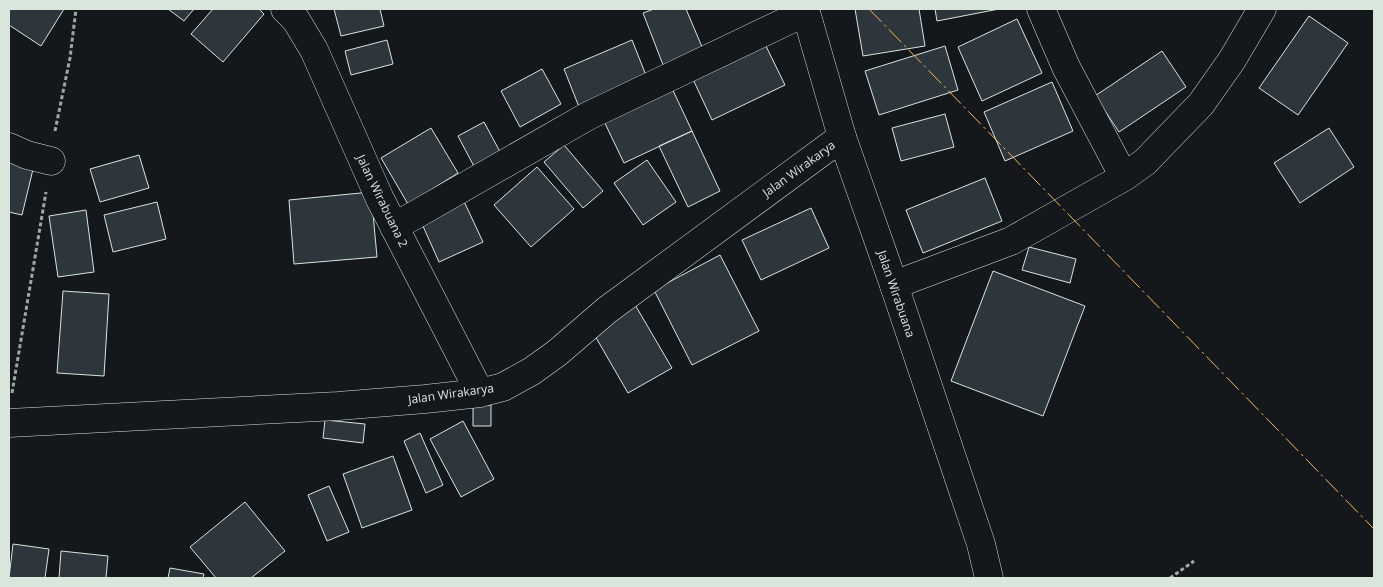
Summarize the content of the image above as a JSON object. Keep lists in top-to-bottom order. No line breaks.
{"streets":{"street":["Jalan Wirakarya","Jalan Wirabuana 2","Jalan Wirabuana"]},"crossings":[["Jalan Wirakarya","Jalan Wirabuana 2"],["Jalan Wirakarya","Jalan Wirabuana"]]}
